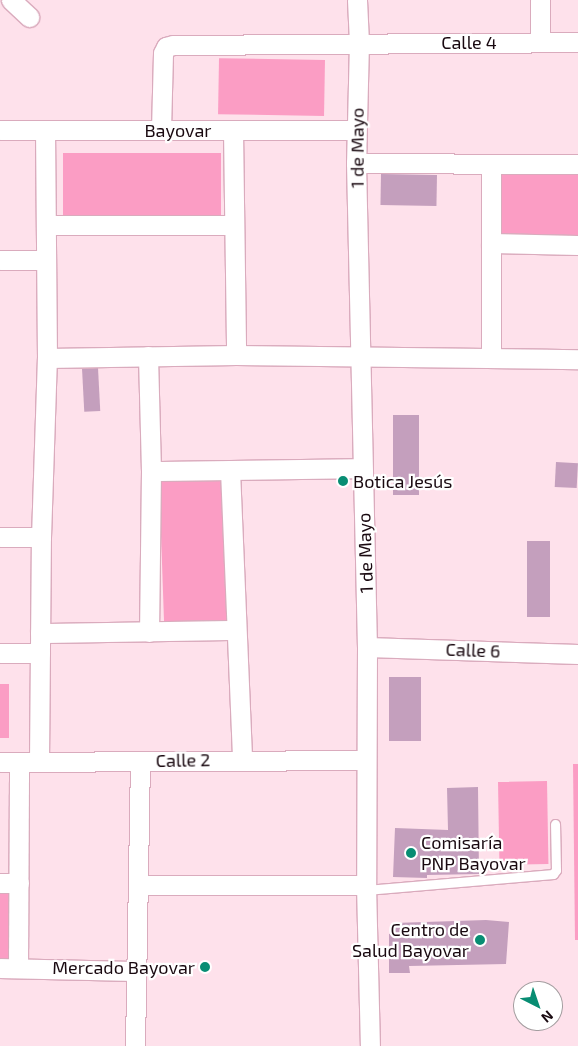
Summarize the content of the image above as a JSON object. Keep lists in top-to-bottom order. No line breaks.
{"streets":{"street":["Calle 4","Bayovar","1 de Mayo","Calle 6","Calle 2"]},"crossings":[["Calle 4","Bayovar"],["Calle 4","1 de Mayo"],["Bayovar","1 de Mayo"],["1 de Mayo","Calle 6"],["1 de Mayo","Calle 2"]],"places":["Botica Jesús","Comisaría PNP Bayovar","Centro de Salud Bayovar","Mercado Bayovar"],"north":"bottom right"}
